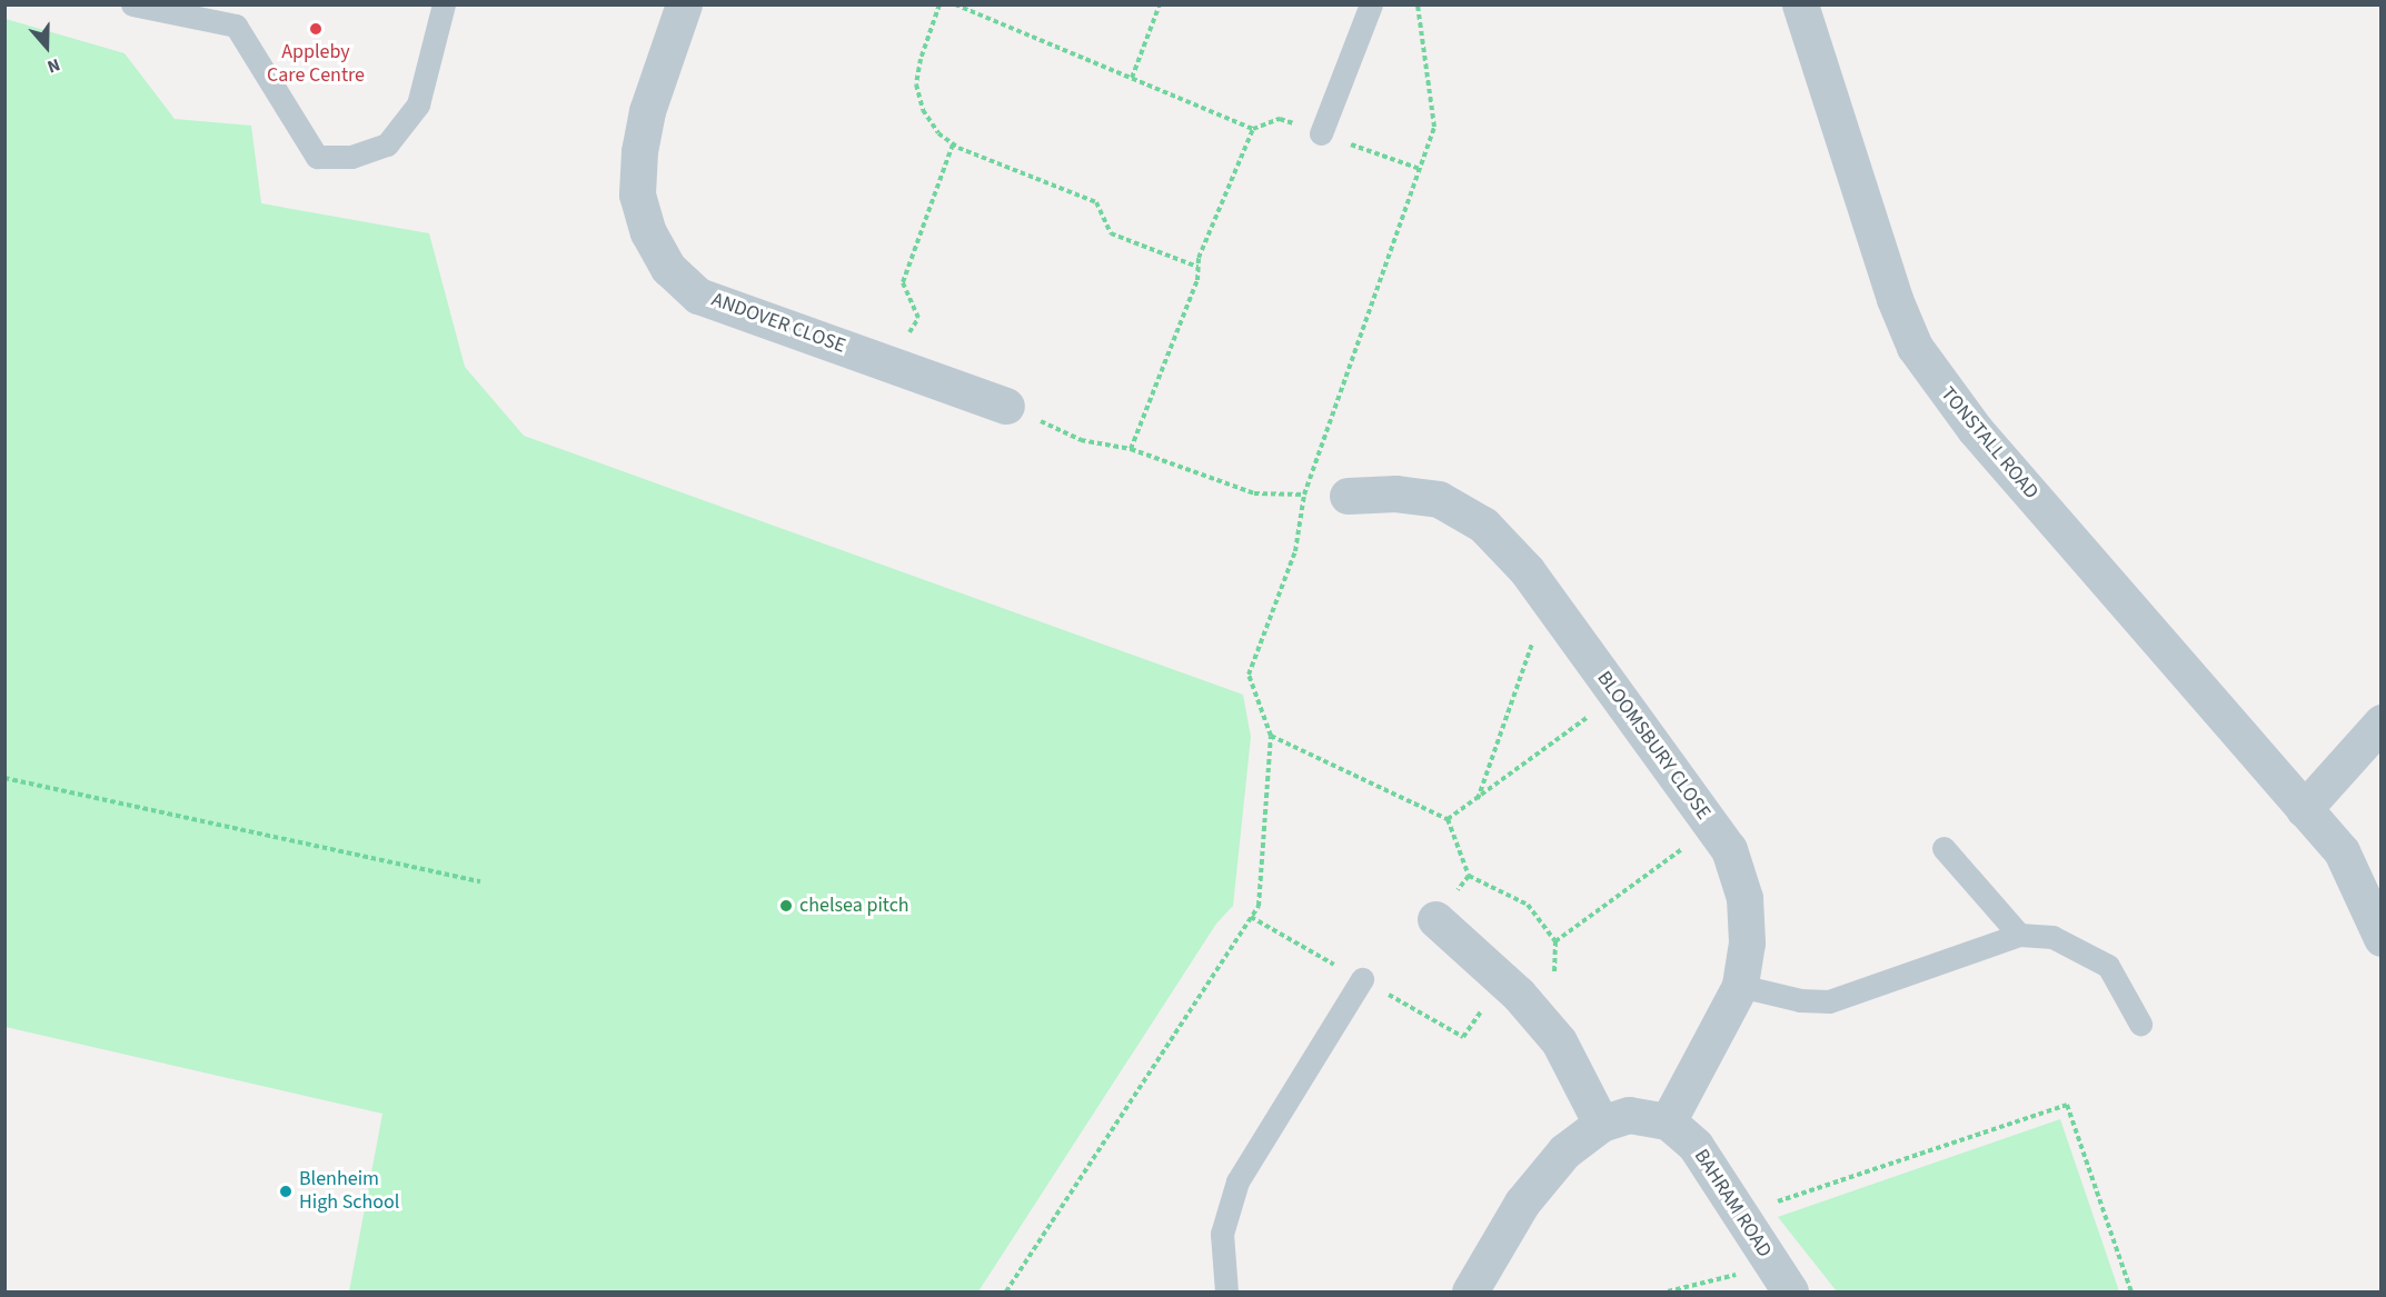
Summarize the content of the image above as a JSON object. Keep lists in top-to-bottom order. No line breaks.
{"streets":{"street":["ANDOVER CLOSE","TONSTALL ROAD","BLOOMSBURY CLOSE","BAHRAM ROAD"]},"crossings":[["BLOOMSBURY CLOSE","BAHRAM ROAD"]],"places":["Appleby Care Centre","chelsea pitch","Blenheim High School"],"north":"bottom"}
